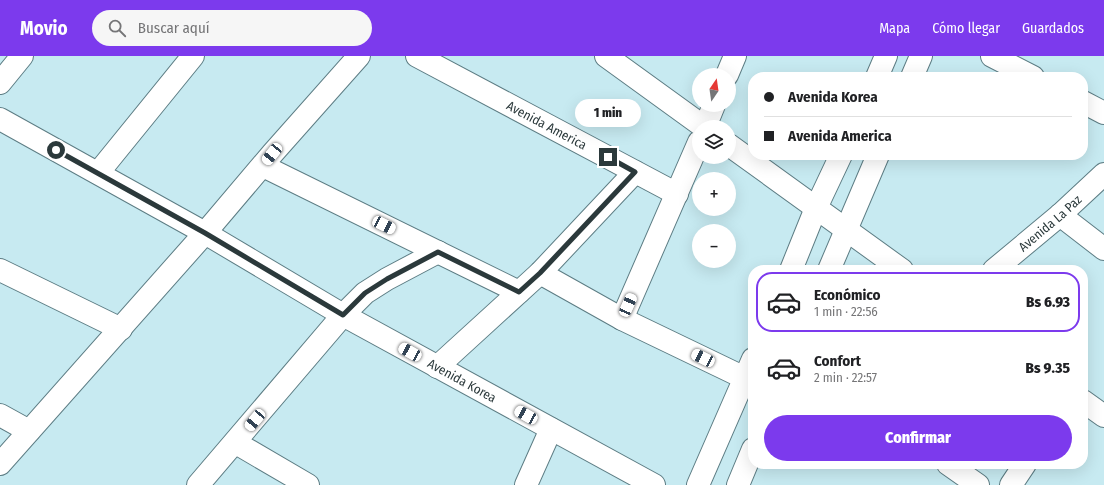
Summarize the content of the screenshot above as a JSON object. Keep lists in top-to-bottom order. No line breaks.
{"streets":{"street":["Avenida America","Avenida La Paz","Avenida Korea"]},"north":"top","page":{"header":"Movio","search":"Buscar aquí","nav":["Mapa","Cómo llegar","Guardados"],"map_buttons":["+","−"],"banner":["Avenida Korea","Avenida America"],"bubble":"1 min","list":[{"name":"Económico","note":"1 min · 22:56","value":"Bs 6.93"},{"name":"Confort","note":"2 min · 22:57","value":"Bs 9.35"}],"buttons":"Confirmar"}}
